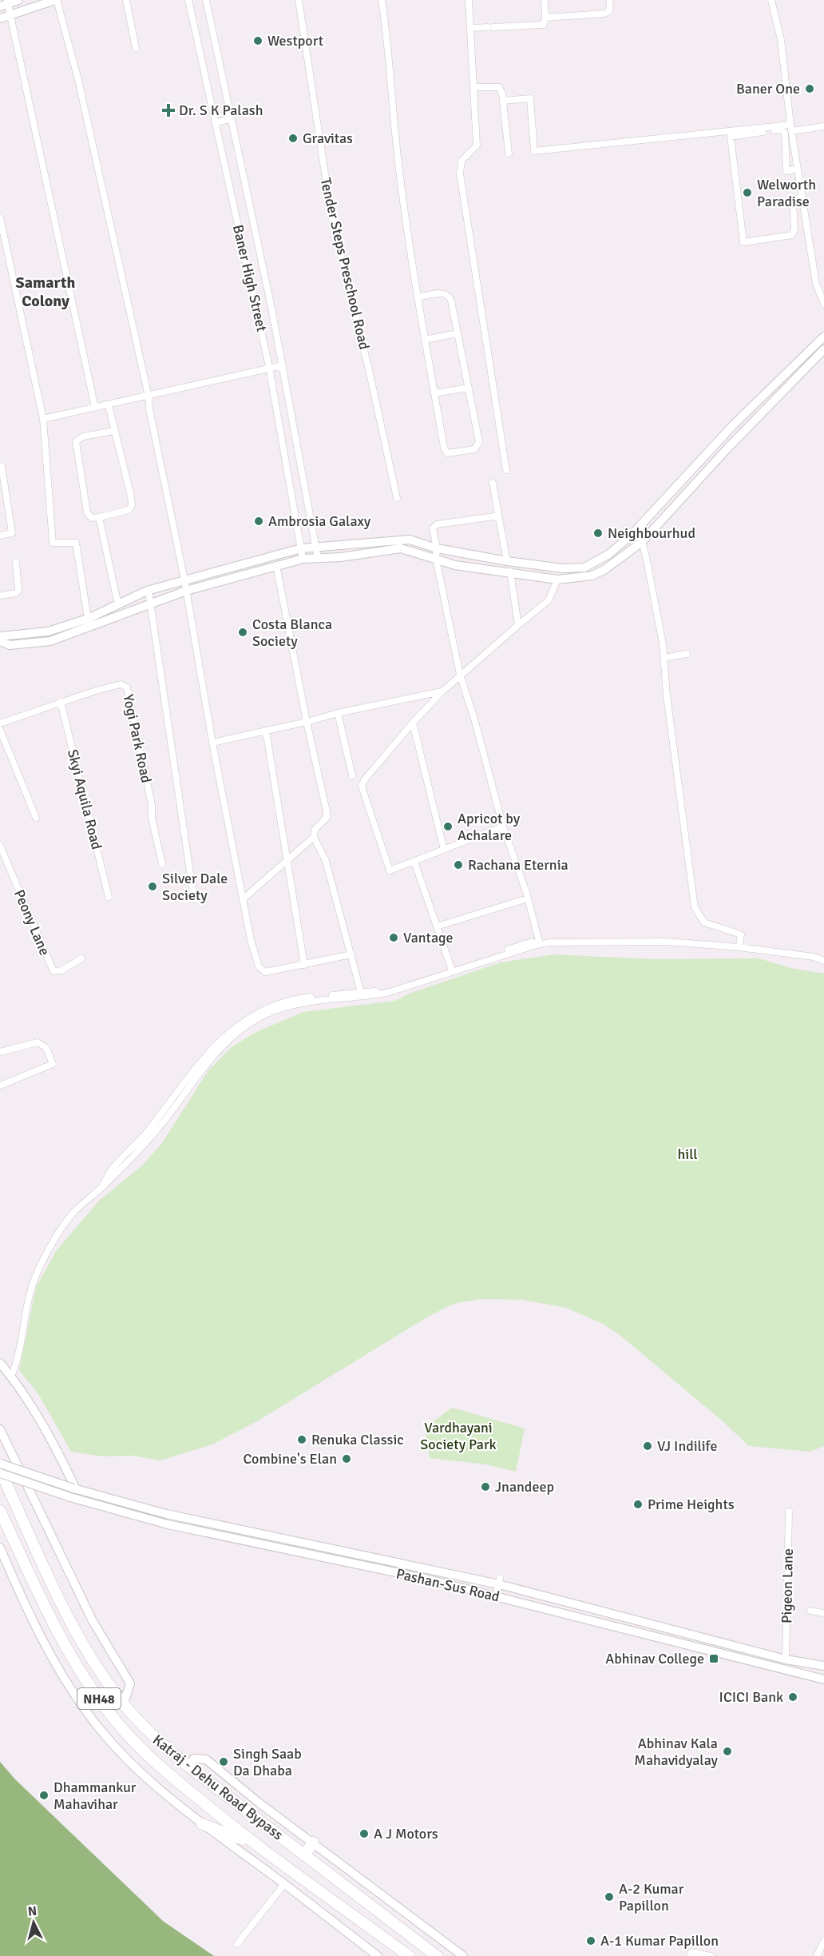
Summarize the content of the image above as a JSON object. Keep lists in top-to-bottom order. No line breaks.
{"streets":{"highway":["NH48","Katraj - Dehu Road Bypass"],"street":["Tender Steps Preschool Road","Baner High Street","Yogi Park Road","Skyi Aquila Road","Peony Lane","Pashan-Sus Road","Pigeon Lane"]},"crossings":[["Yogi Park Road","Skyi Aquila Road"],["Pashan-Sus Road","Pigeon Lane"]],"districts":["Samarth Colony"],"parks":["hill","Vardhayani Society Park"],"places":{"other":["Westport","Baner One","Gravitas","Welworth Paradise","Ambrosia Galaxy","Neighbourhud","Costa Blanca Society","Apricot by Achalare","Rachana Eternia","Silver Dale Society","Vantage","Renuka Classic","VJ Indilife","Combine's Elan","Jnandeep","Prime Heights","ICICI Bank","Abhinav Kala Mahavidyalay","Singh Saab Da Dhaba","Dhammankur Mahavihar","A J Motors","A-2 Kumar Papillon","A-1 Kumar Papillon"],"health":["Dr. S K Palash"],"transit":["Abhinav College"]},"north":"top"}
